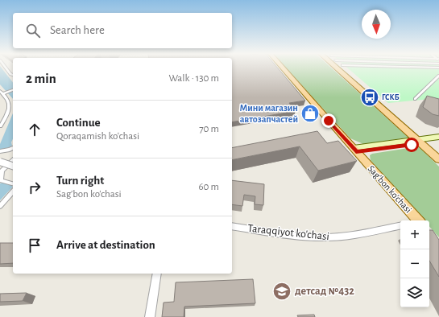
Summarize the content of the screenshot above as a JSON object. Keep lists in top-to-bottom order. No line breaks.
{"streets":{"main road":["Sag’bon ko’chasi"],"street":["Taraqqiyot ko'chasi"]},"places":{"bus stop":["ГСКБ"],"shop":["Мини магазин автозапчастей"],"school or university":["детсад №432"]},"north":"bottom","page":{"search":"Search here","heading":["2 min","Walk · 130 m"],"list":[["Continue","Qoraqamish ko'chasi","70 m"],["Turn right","Sag’bon ko’chasi","60 m"],"Arrive at destination"],"map_buttons":["+","−"]}}
